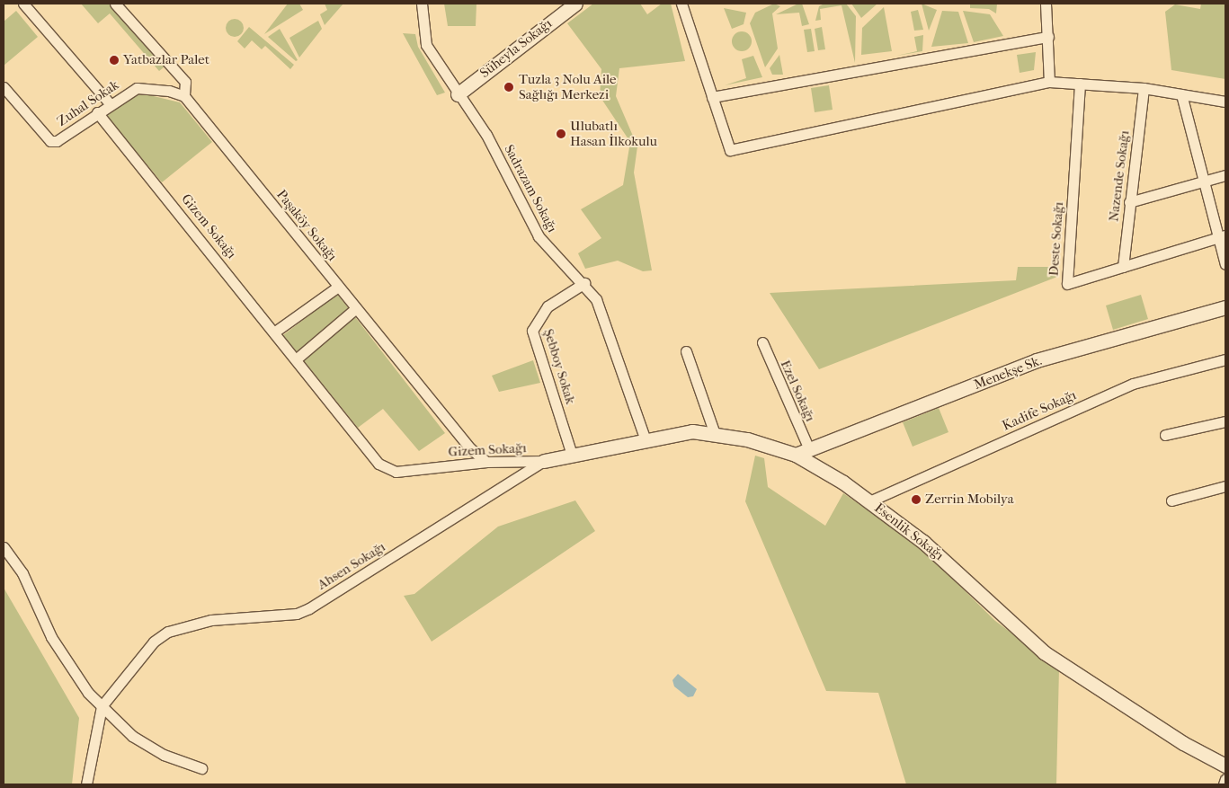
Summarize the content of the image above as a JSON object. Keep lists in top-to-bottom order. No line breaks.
{"streets":{"street":["Süheyla Sokağı","Zuhal Sokak","Nazende Sokağı","Sadrazam Sokağı","Paşaköy Sokağı","Gizem Sokağı","Deste Sokağı","Şebboy Sokak","Menekşe Sk.","Ezel Sokağı","Kadife Sokağı","Esenlik Sokağı","Ahsen Sokağı"]},"crossings":[["Süheyla Sokağı","Sadrazam Sokağı"],["Zuhal Sokak","Paşaköy Sokağı"],["Zuhal Sokak","Gizem Sokağı"],["Nazende Sokağı","Deste Sokağı"],["Sadrazam Sokağı","Şebboy Sokak"],["Sadrazam Sokağı","Esenlik Sokağı"],["Paşaköy Sokağı","Gizem Sokağı"],["Gizem Sokağı","Esenlik Sokağı"],["Gizem Sokağı","Ahsen Sokağı"],["Şebboy Sokak","Esenlik Sokağı"],["Menekşe Sk.","Ezel Sokağı"],["Menekşe Sk.","Esenlik Sokağı"],["Kadife Sokağı","Esenlik Sokağı"],["Esenlik Sokağı","Ahsen Sokağı"]],"places":["Yatbazlar Palet","Tuzla 3 Nolu Aile Sağlığı Merkezi","Ulubatlı Hasan İlkokulu","Zerrin Mobilya"]}
